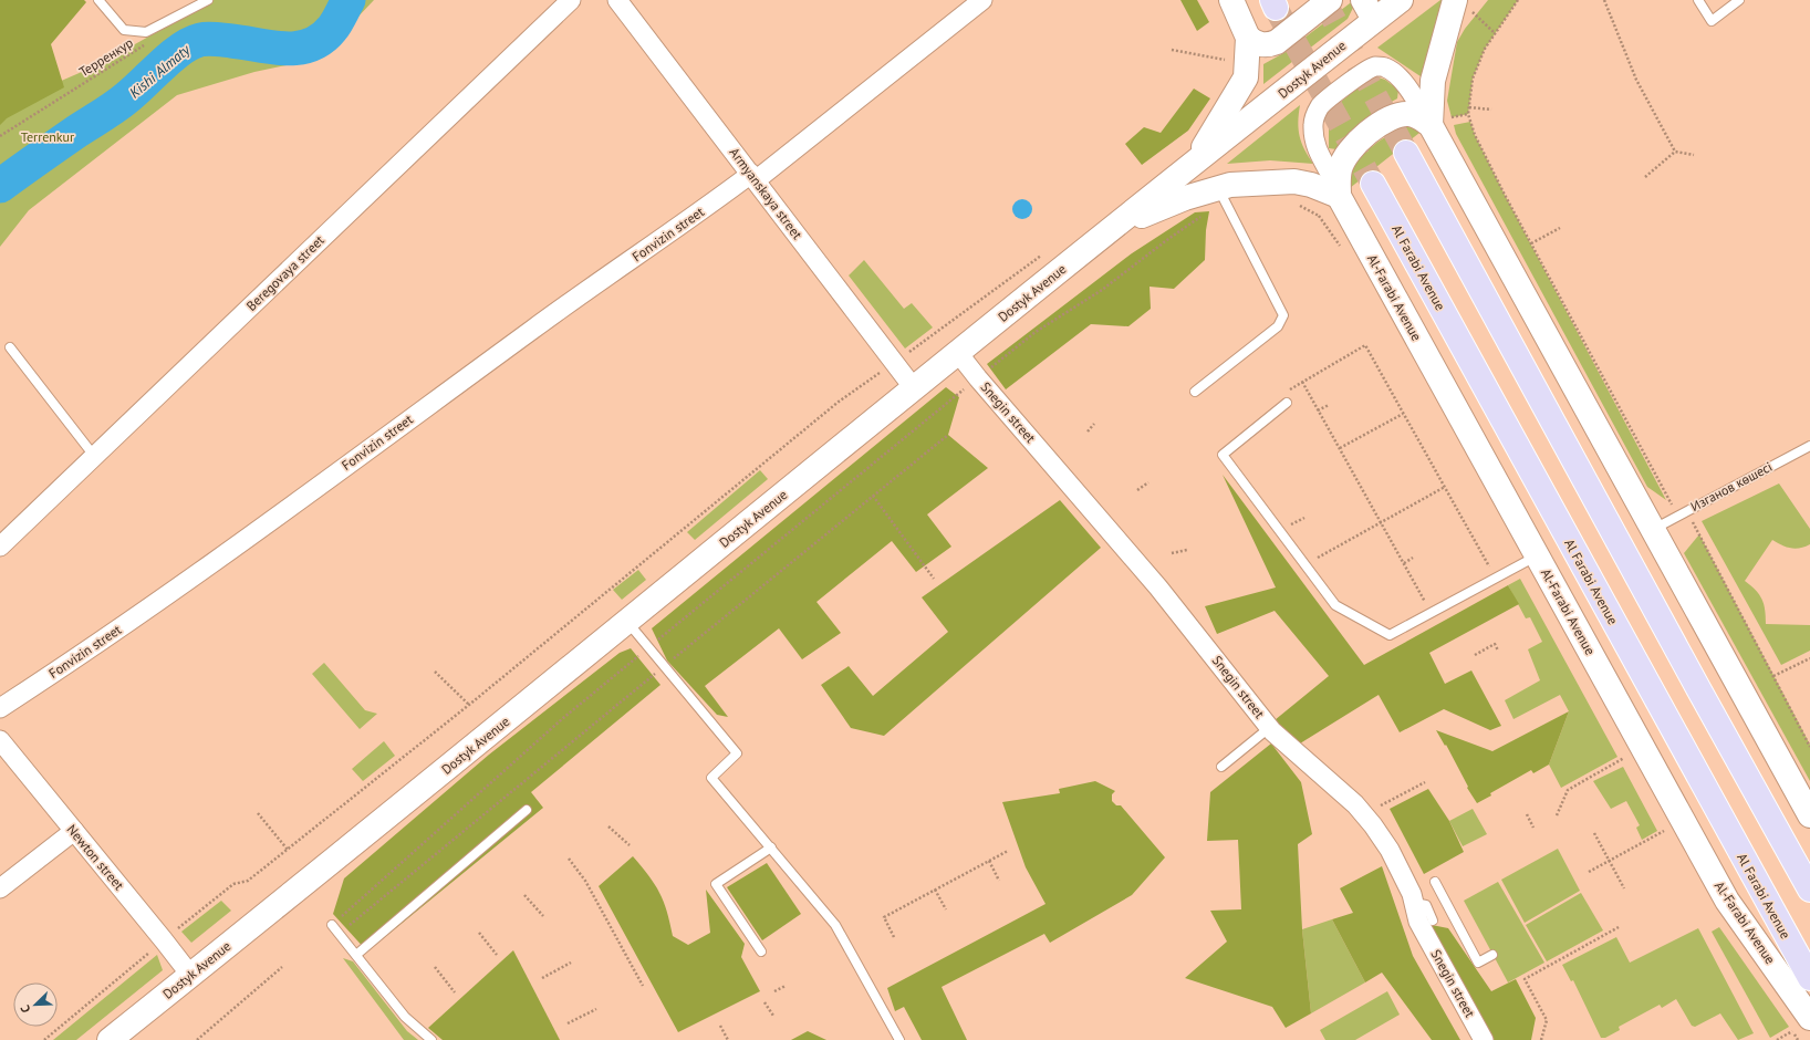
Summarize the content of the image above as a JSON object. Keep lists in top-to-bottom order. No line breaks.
{"streets":{"main road":["Dostyk Avenue","Al Farabi Avenue","Al-Farabi Avenue"],"street":["Armyanskaya street","Fonvizin street","Beregovaya street","Snegin street","Newton street"],"lane":["Изганов көшесі"],"path":["Терренкур"]},"crossings":[["Dostyk Avenue","Armyanskaya street"],["Dostyk Avenue","Snegin street"],["Dostyk Avenue","Newton street"],["Armyanskaya street","Fonvizin street"]],"water":["Kіshі Almaty"],"parks":["Terrenkur"],"north":"bottom left"}
